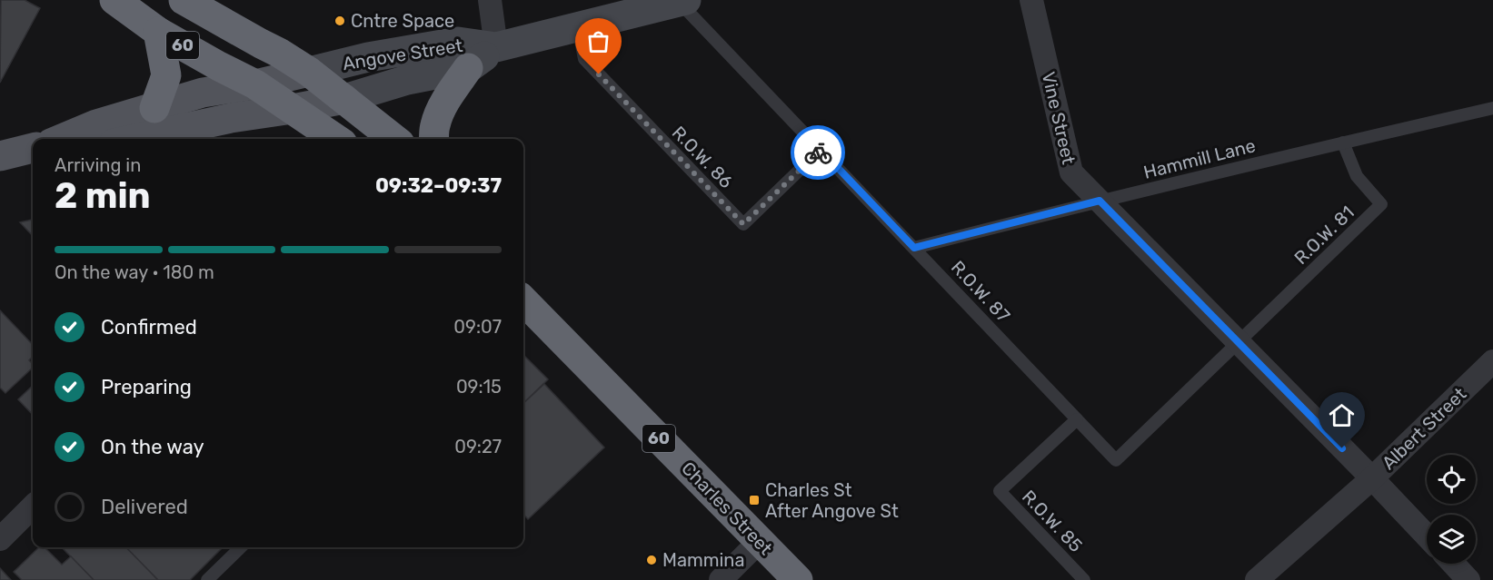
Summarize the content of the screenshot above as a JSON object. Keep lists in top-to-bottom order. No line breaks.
{"streets":{"highway":["60","Charles Street"],"main road":["Angove Street"],"street":["Vine Street","Albert Street"],"lane":["R.O.W. 86","Hammill Lane","R.O.W. 81","R.O.W. 87","R.O.W. 85"]},"crossings":[["60","Angove Street"],["Angove Street","R.O.W. 86"],["Angove Street","R.O.W. 87"],["Vine Street","Hammill Lane"],["Vine Street","R.O.W. 81"],["Vine Street","R.O.W. 87"],["Vine Street","Albert Street"],["R.O.W. 86","R.O.W. 87"],["Hammill Lane","R.O.W. 81"],["Hammill Lane","R.O.W. 87"],["R.O.W. 81","R.O.W. 87"],["R.O.W. 87","R.O.W. 85"]],"places":{"other":["Cntre Space","Mammina"],"transit":["Charles St After Angove St"]},"page":{"heading":["2 min","Arriving in","09:32–09:37"],"bar":"On the way · 180 m","list":[["Confirmed","09:07"],["Preparing","09:15"],["On the way","09:27"],"Delivered"]}}
